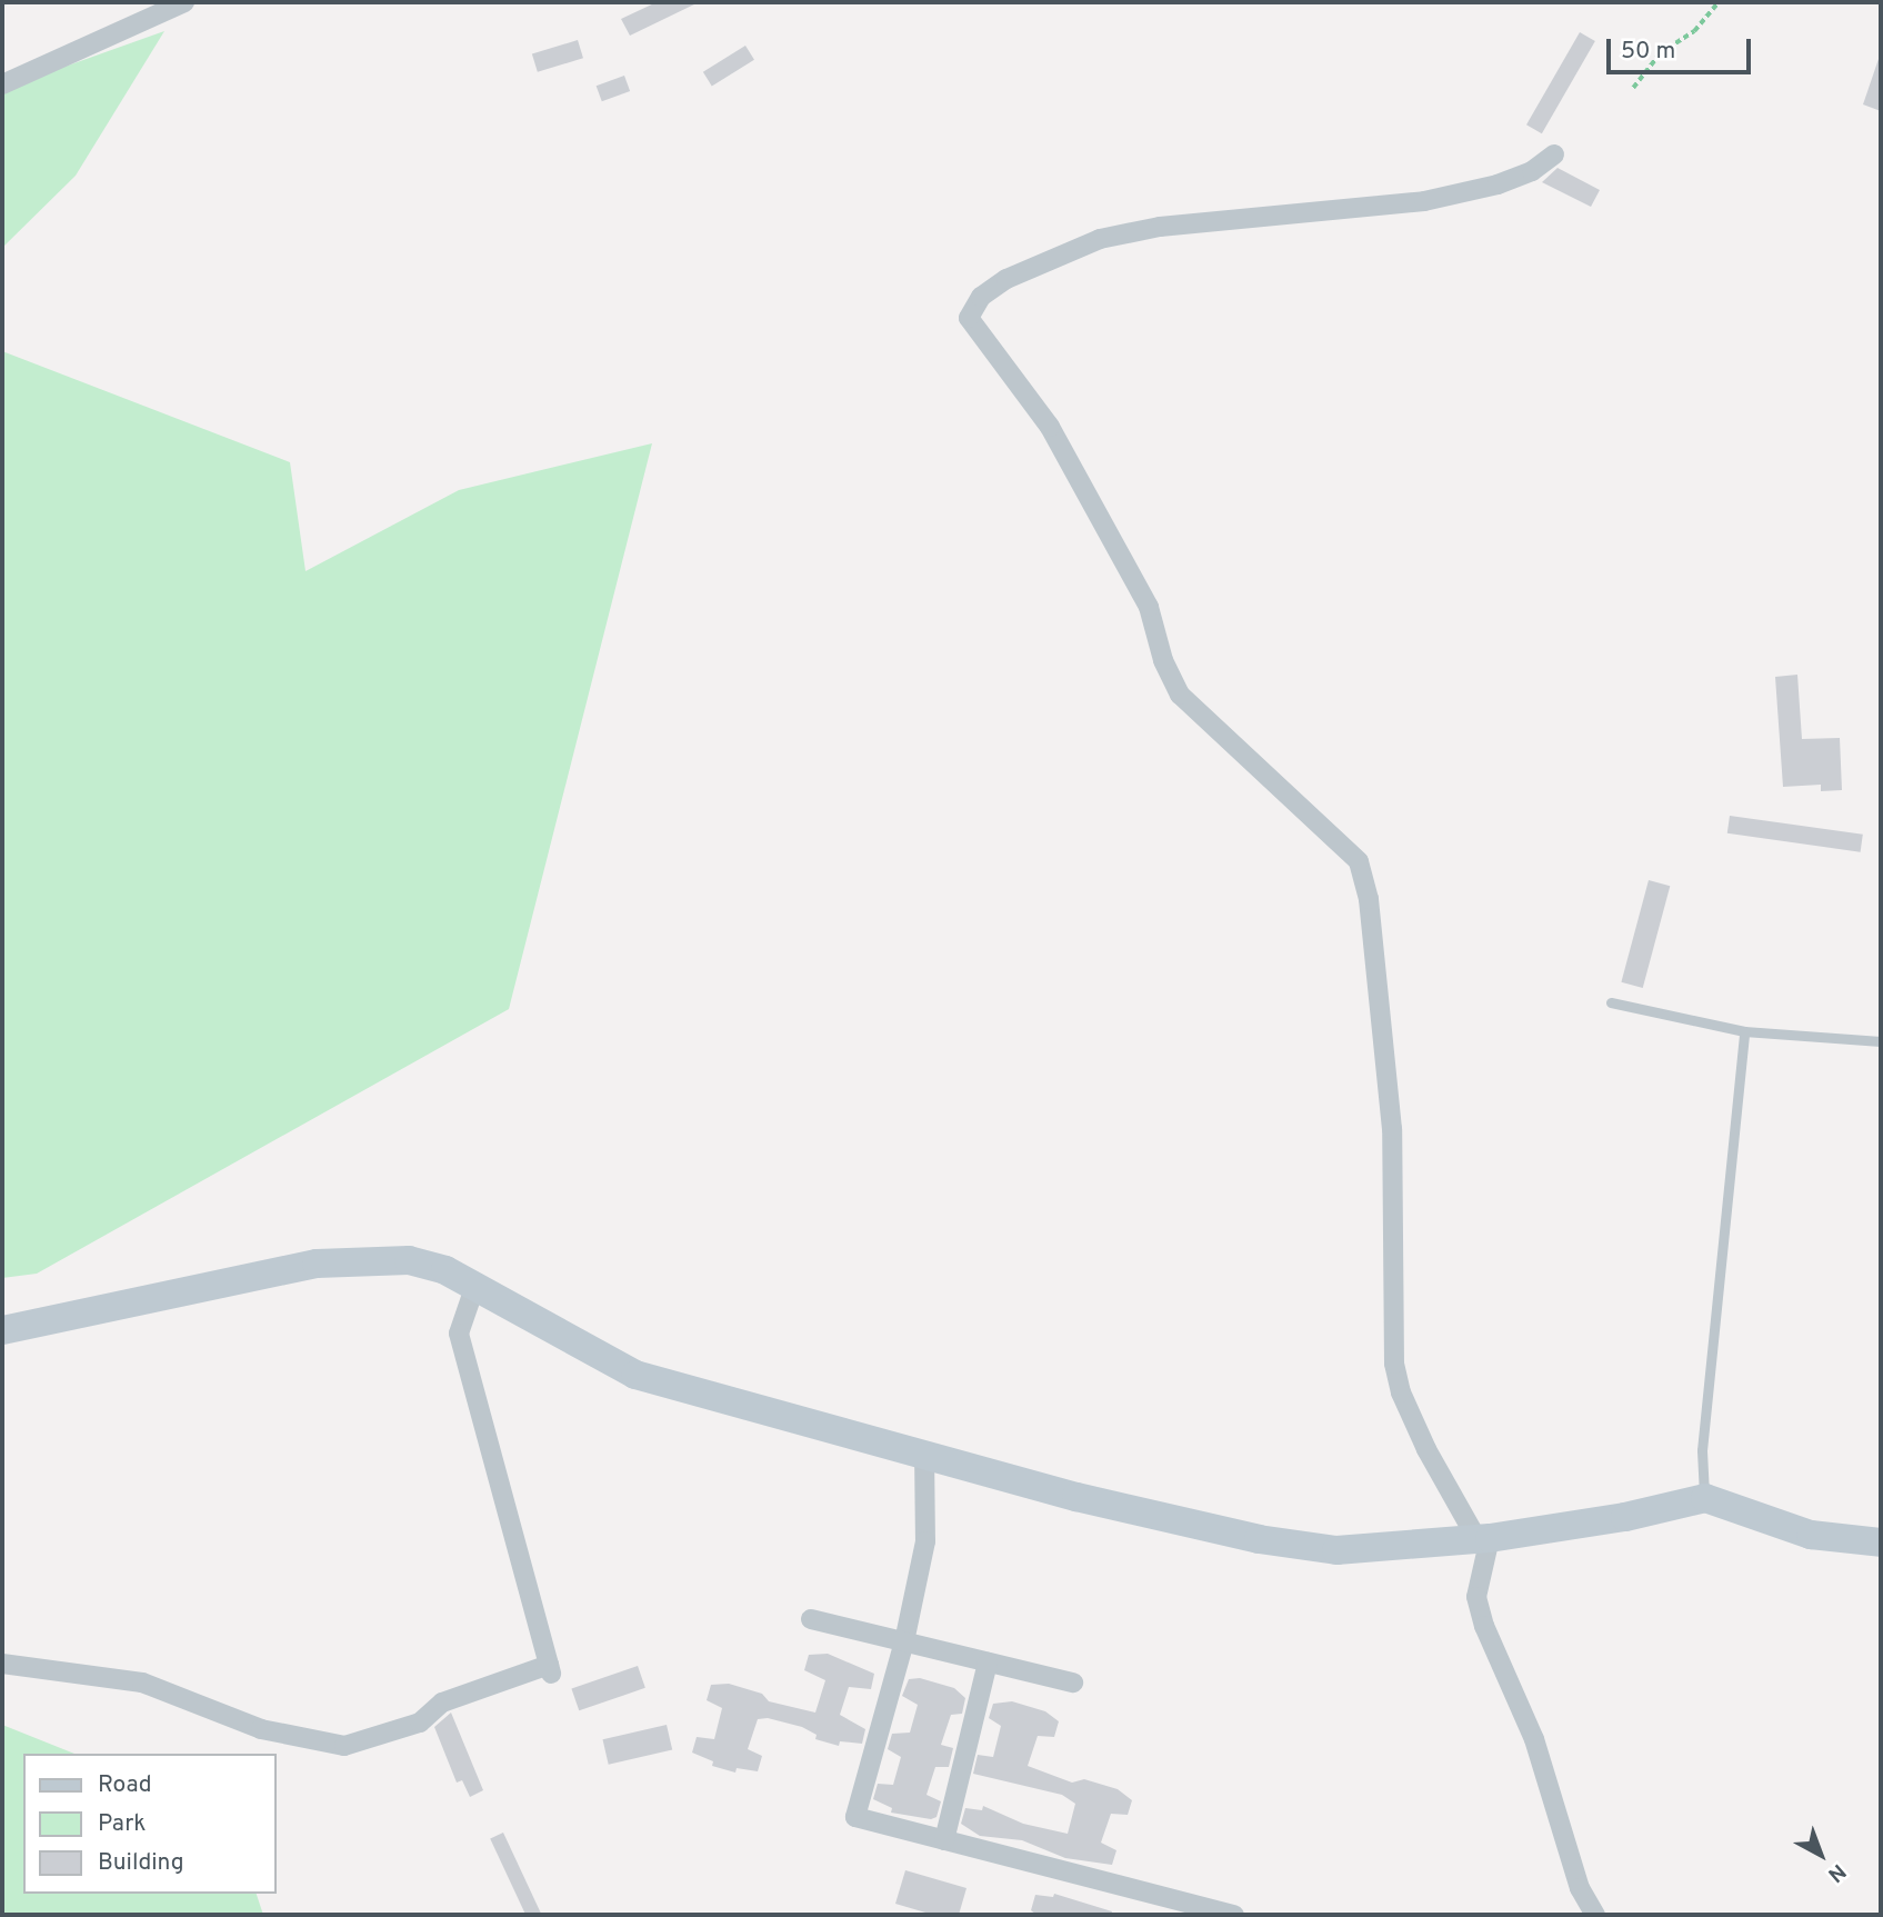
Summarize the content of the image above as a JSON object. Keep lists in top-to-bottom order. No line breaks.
{"legend":["Road","Park","Building"],"scale_bar":"50 m","north":"bottom right"}
